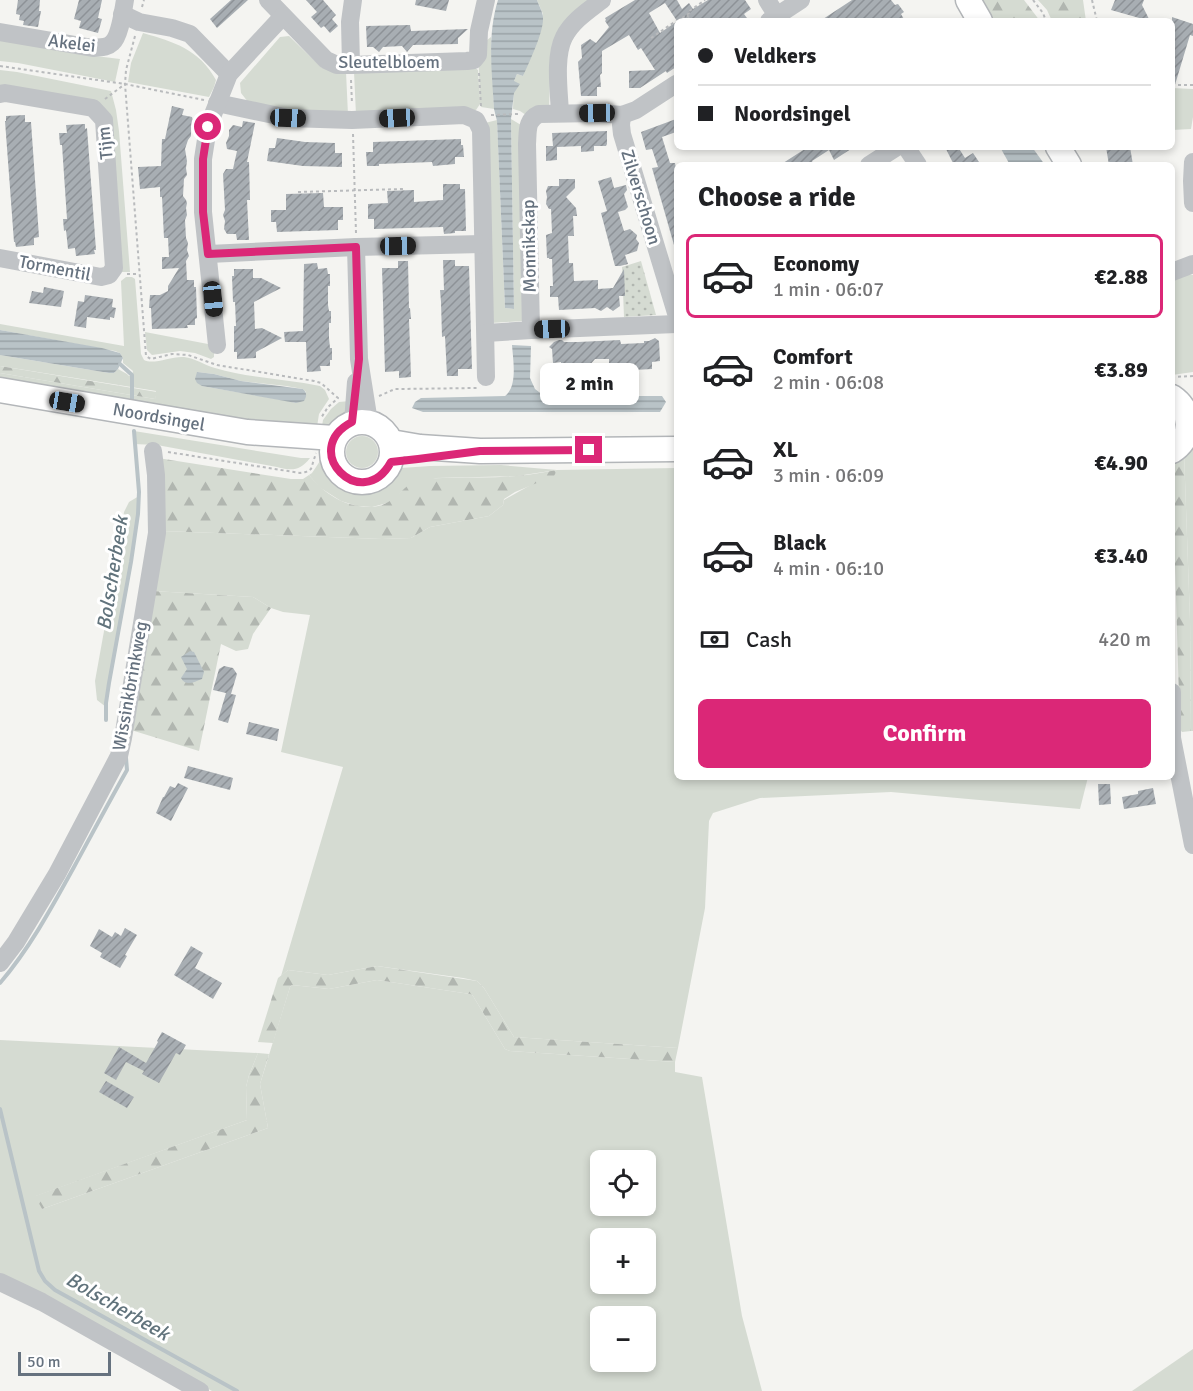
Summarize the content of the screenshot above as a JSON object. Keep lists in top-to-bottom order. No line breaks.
{"streets":{"main road":["Noordsingel"],"street":["Akelei","Sleutelbloem","Tijm","Zilverschoon","Monnikskap","Tormentil","Wissinkbrinkweg"]},"crossings":[["Tijm","Tormentil"]],"water":["Bolscherbeek"],"scale_bar":"50 m","page":{"banner":["Veldkers","Noordsingel"],"heading":"Choose a ride","list":[{"name":"Economy","note":"1 min · 06:07","value":"€2.88"},{"name":"Comfort","note":"2 min · 06:08","value":"€3.89"},{"name":"XL","note":"3 min · 06:09","value":"€4.90"},{"name":"Black","note":"4 min · 06:10","value":"€3.40"}],"bubble":"2 min","pay":["Cash","420 m"],"buttons":"Confirm","map_buttons":["+","−"],"scale":"50 m"}}
